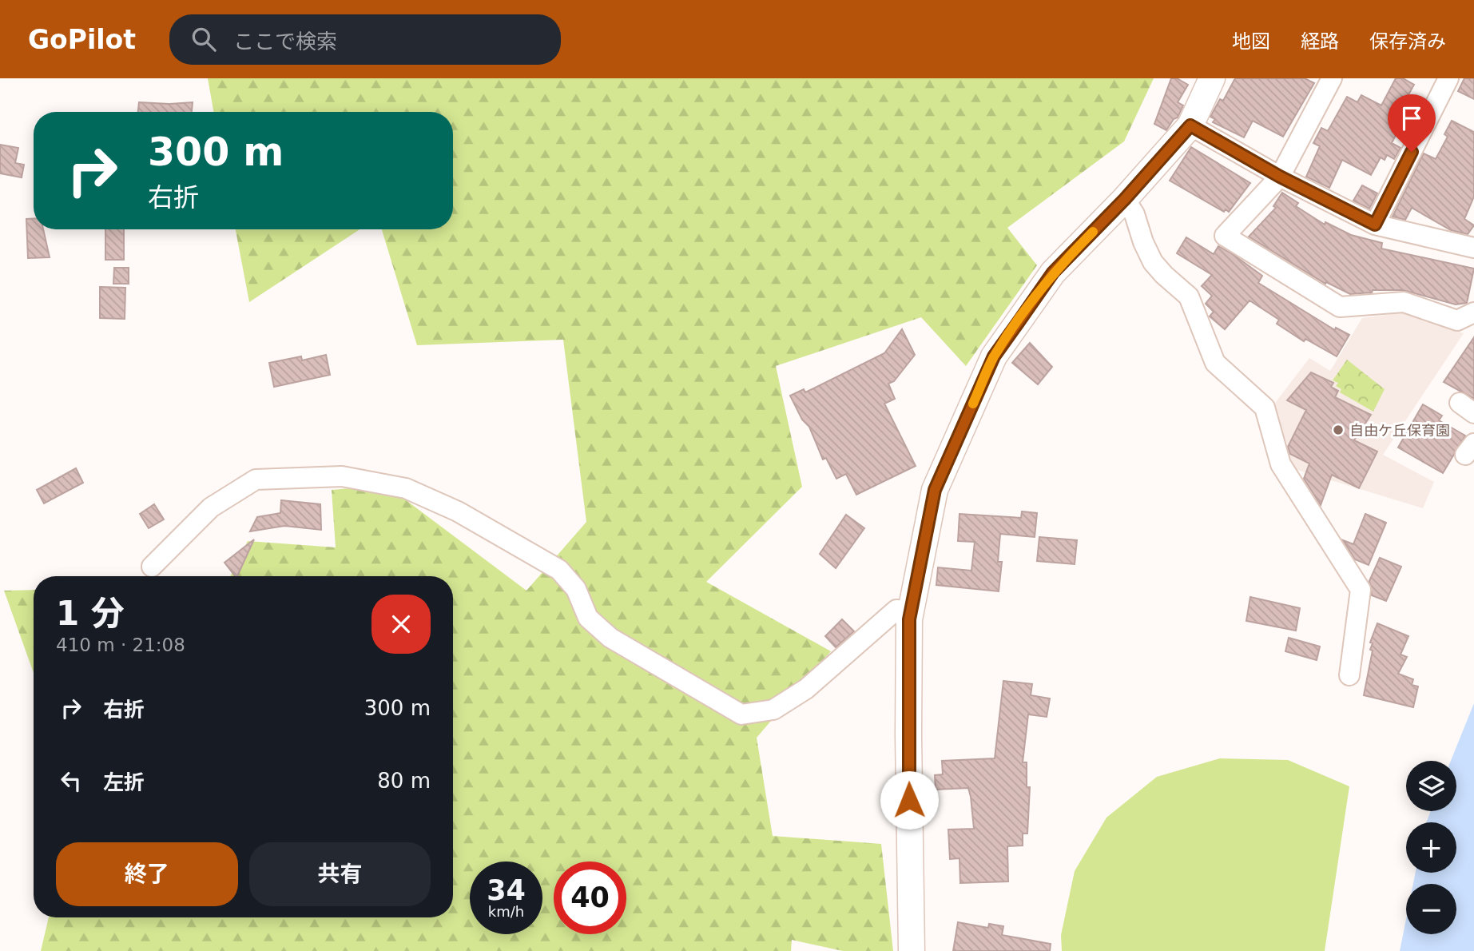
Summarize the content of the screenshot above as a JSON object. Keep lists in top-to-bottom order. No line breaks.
{"places":["自由ケ丘保育園"],"page":{"header":"GoPilot","search":"ここで検索","nav":["地図","経路","保存済み"],"turn":["300 m","右折"],"heading":["1 分","410 m · 21:08"],"list":[{"name":"右折","value":"300 m"},{"name":"左折","value":"80 m"}],"map_buttons":["+","−"],"buttons":["終了","共有"],"speed":"34 km/h","limit":"40"}}
